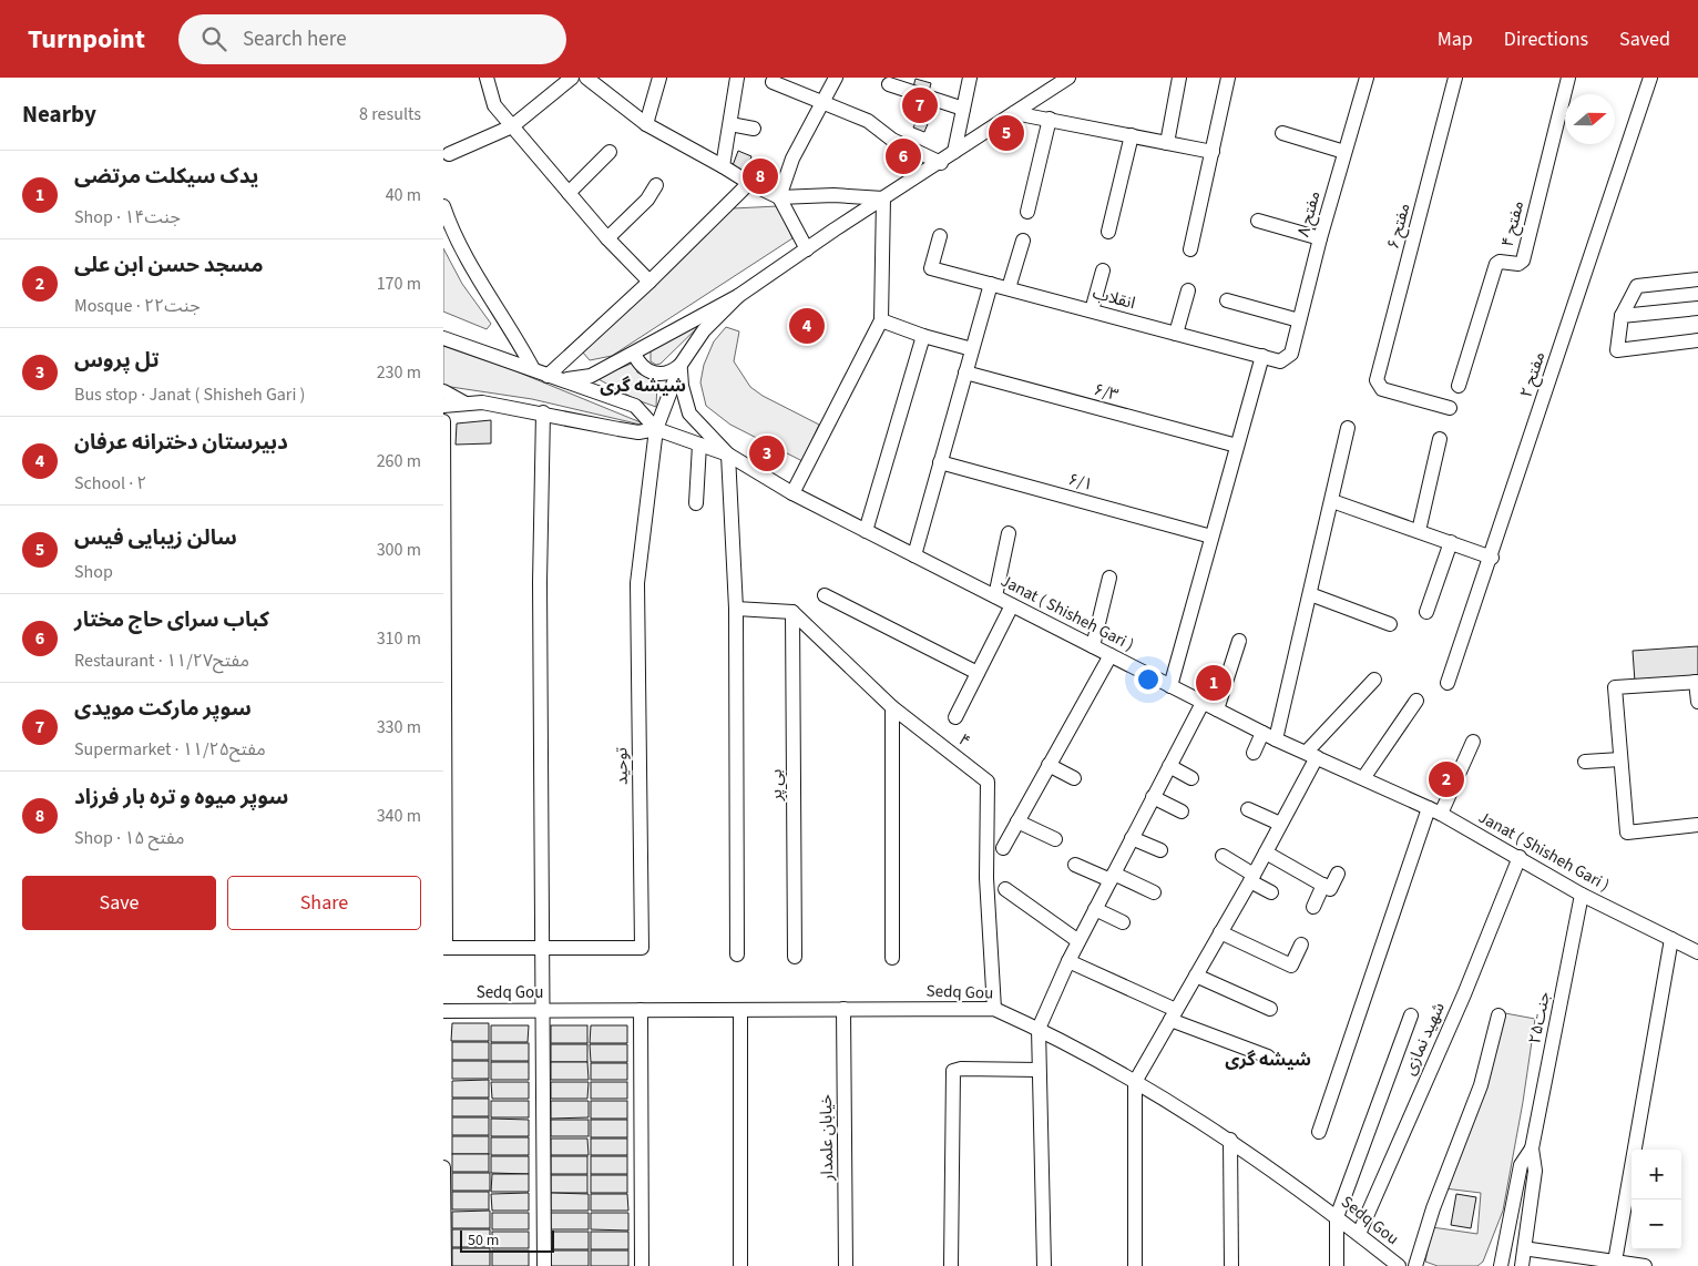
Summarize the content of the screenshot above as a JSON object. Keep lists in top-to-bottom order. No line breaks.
{"streets":{"street":["مفتح ۸","مفتح ۴","مفتح ۶","انقلاب","مفتح ۲","۶/۳","۶/۱","Janat ( Shisheh Gari )","۴","توحید","بی پر","Sedq Gou","جنت۲۵","شهید نمازی","خیابان علمدار"]},"crossings":[["مفتح ۸","انقلاب"],["Janat ( Shisheh Gari )","توحید"],["Janat ( Shisheh Gari )","جنت۲۵"],["Janat ( Shisheh Gari )","شهید نمازی"],["۴","بی پر"],["۴","Sedq Gou"],["Sedq Gou","شهید نمازی"],["Sedq Gou","خیابان علمدار"]],"districts":["شیشه گری","شیشه گری"],"scale_bar":"50 m","north":"right","page":{"header":"Turnpoint","search":"Search here","nav":["Map","Directions","Saved"],"heading":["Nearby","8 results"],"pins":["7","5","6","8","4","3","1","2"],"list":[{"mark":"1","name":"یدک سیکلت مرتضی","note":"Shop · جنت۱۴","value":"40 m"},{"mark":"2","name":"مسجد حسن ابن علی","note":"Mosque · جنت۲۲","value":"170 m"},{"mark":"3","name":"تل پروس","note":"Bus stop · Janat ( Shisheh Gari )","value":"230 m"},{"mark":"4","name":"دبیرستان دخترانه عرفان","note":"School · ۲","value":"260 m"},{"mark":"5","name":"سالن زیبایی فیس","note":"Shop","value":"300 m"},{"mark":"6","name":"کباب سرای حاج مختار","note":"Restaurant · مفتح۱۱/۲۷","value":"310 m"},{"mark":"7","name":"سوپر مارکت مویدی","note":"Supermarket · مفتح۱۱/۲۵","value":"330 m"},{"mark":"8","name":"سوپر میوه و تره بار فرزاد","note":"Shop · مفتح ۱۵","value":"340 m"}],"buttons":["Save","Share"],"map_buttons":["+","−"],"scale":"50 m"}}
